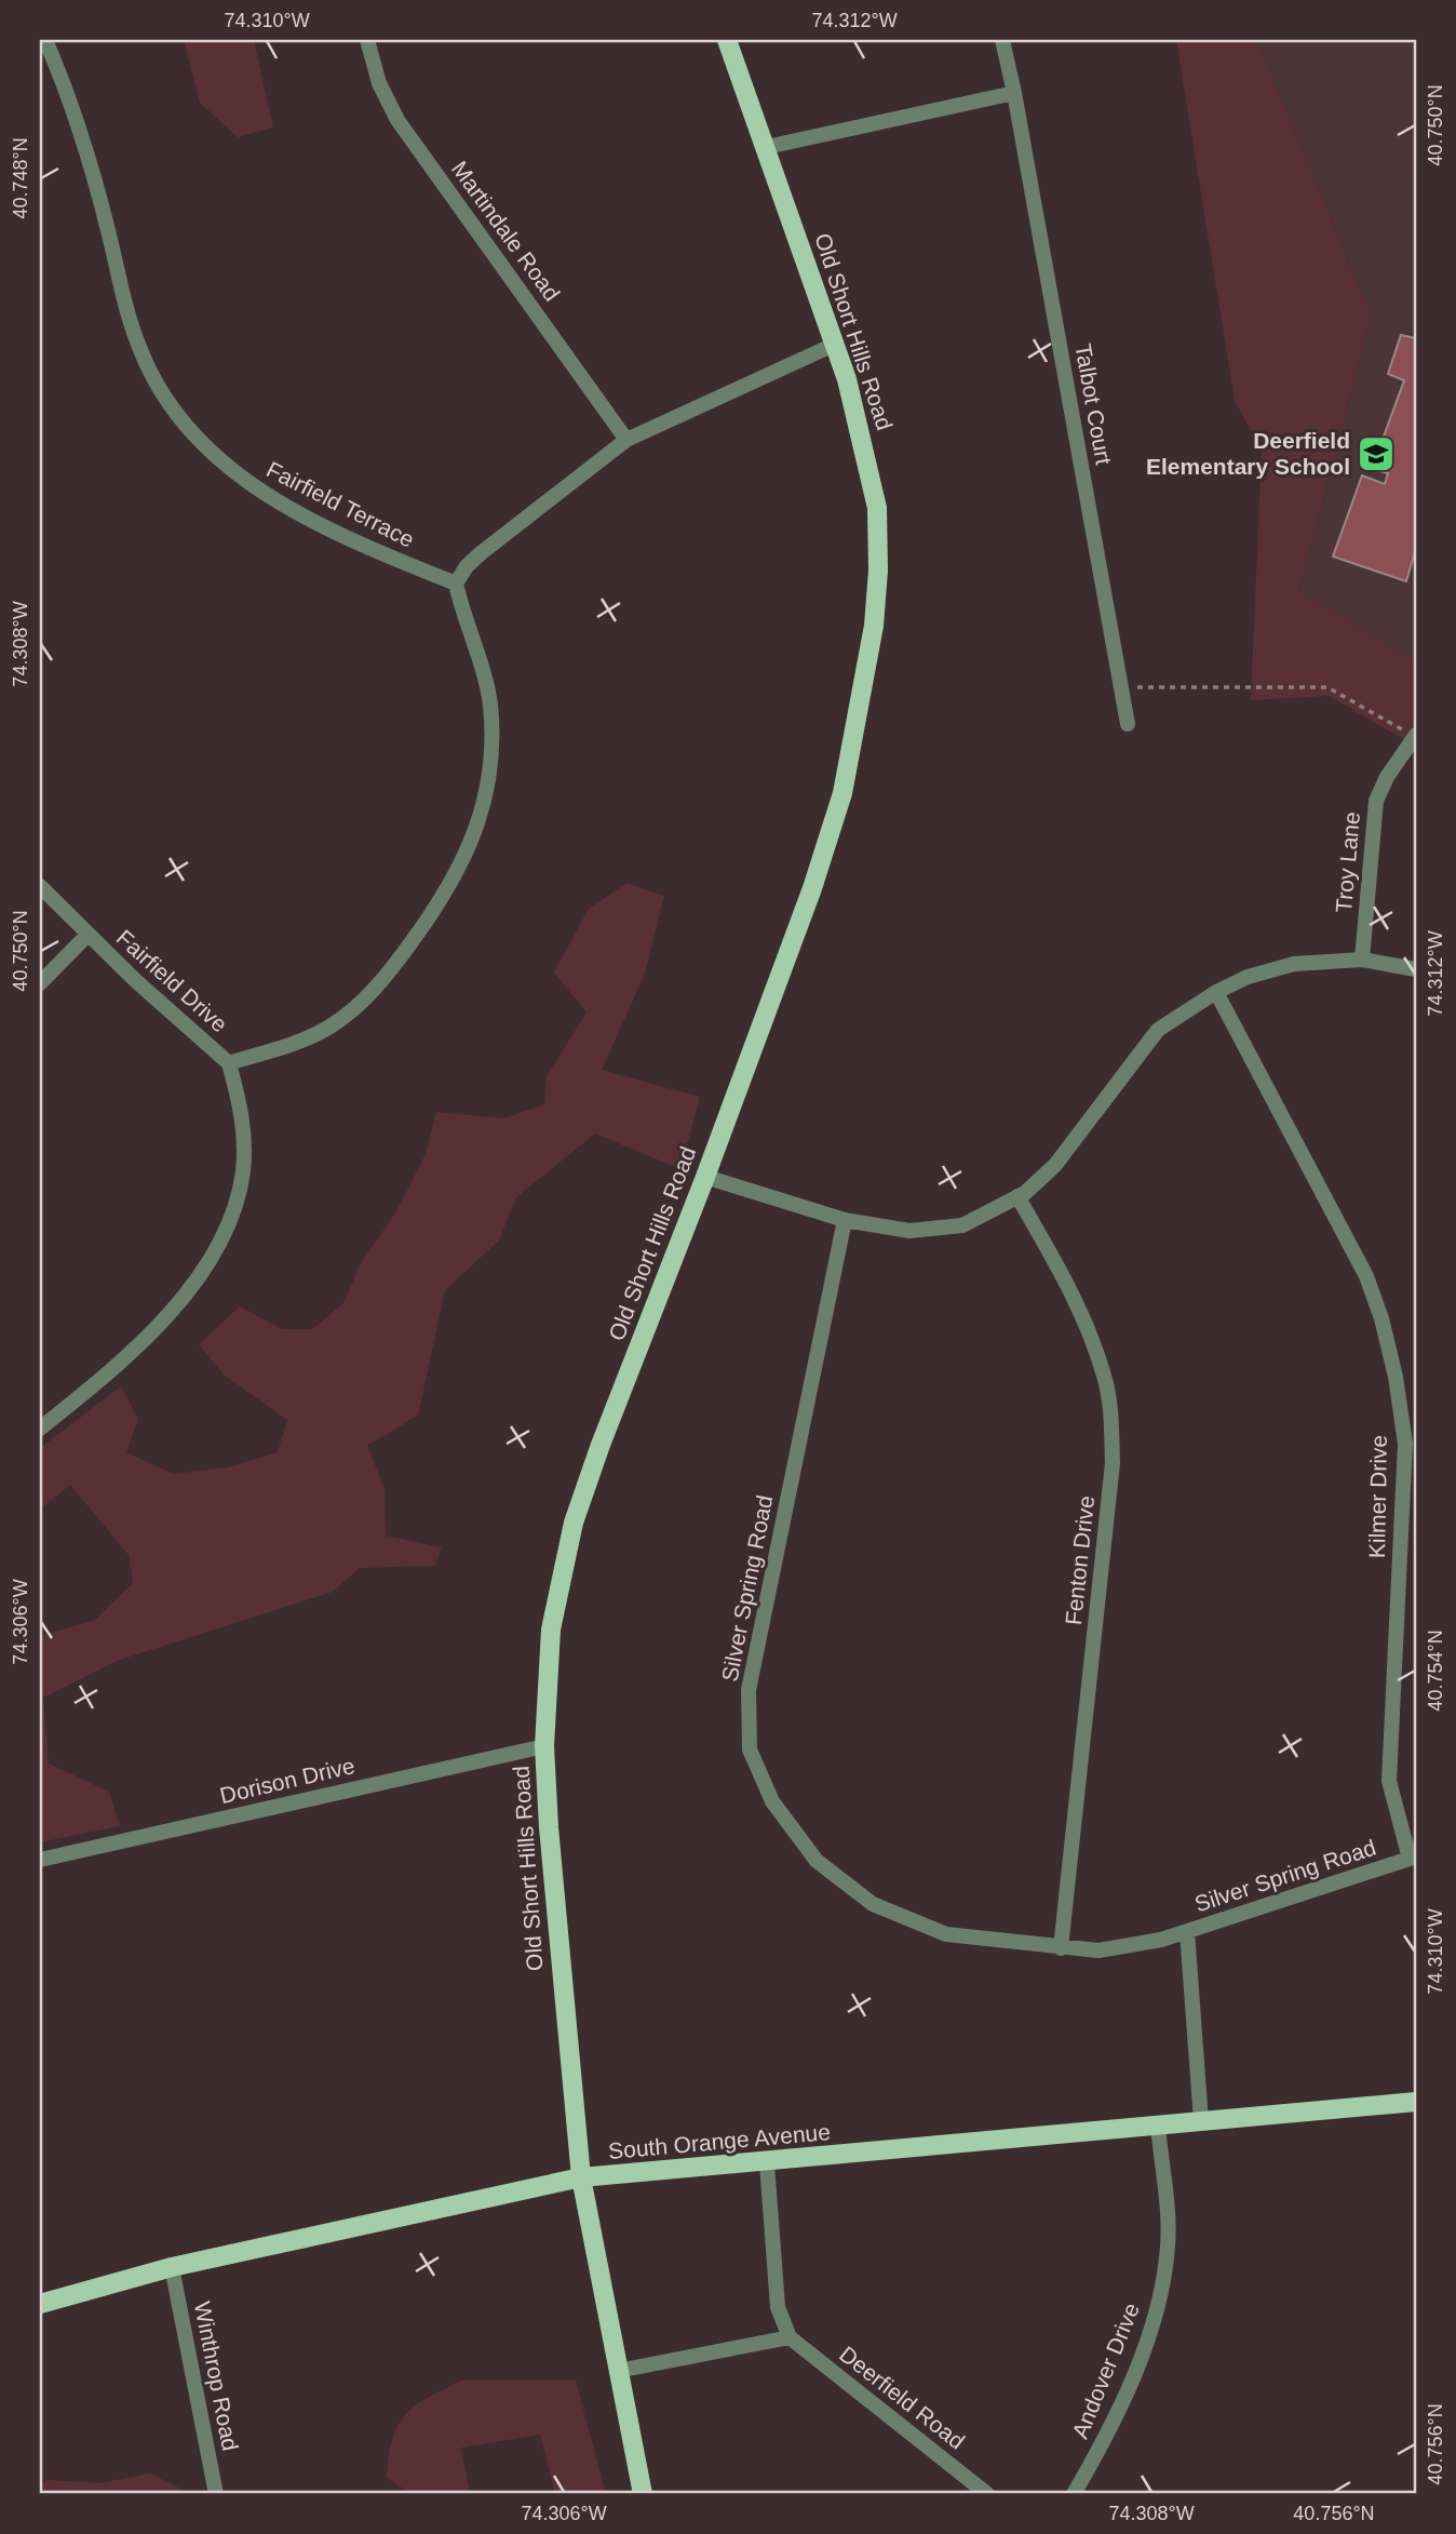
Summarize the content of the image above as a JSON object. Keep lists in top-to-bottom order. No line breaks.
{"streets":{"main road":["Old Short Hills Road","South Orange Avenue"],"street":["Martindale Road","Talbot Court","Fairfield Terrace","Troy Lane","Fairfield Drive","Kilmer Drive","Fenton Drive","Silver Spring Road","Dorison Drive","Andover Drive","Winthrop Road","Deerfield Road"]},"crossings":[["Old Short Hills Road","Dorison Drive"],["Old Short Hills Road","South Orange Avenue"],["Fairfield Terrace","Fairfield Drive"],["Kilmer Drive","Silver Spring Road"],["Fenton Drive","Silver Spring Road"],["South Orange Avenue","Andover Drive"],["South Orange Avenue","Winthrop Road"]],"places":{"school or university":["Deerfield Elementary School"]},"coordinates":["74.310°W","74.312°W","40.750°N","40.748°N","74.308°W","74.306°W","40.754°N","40.756°N"]}
